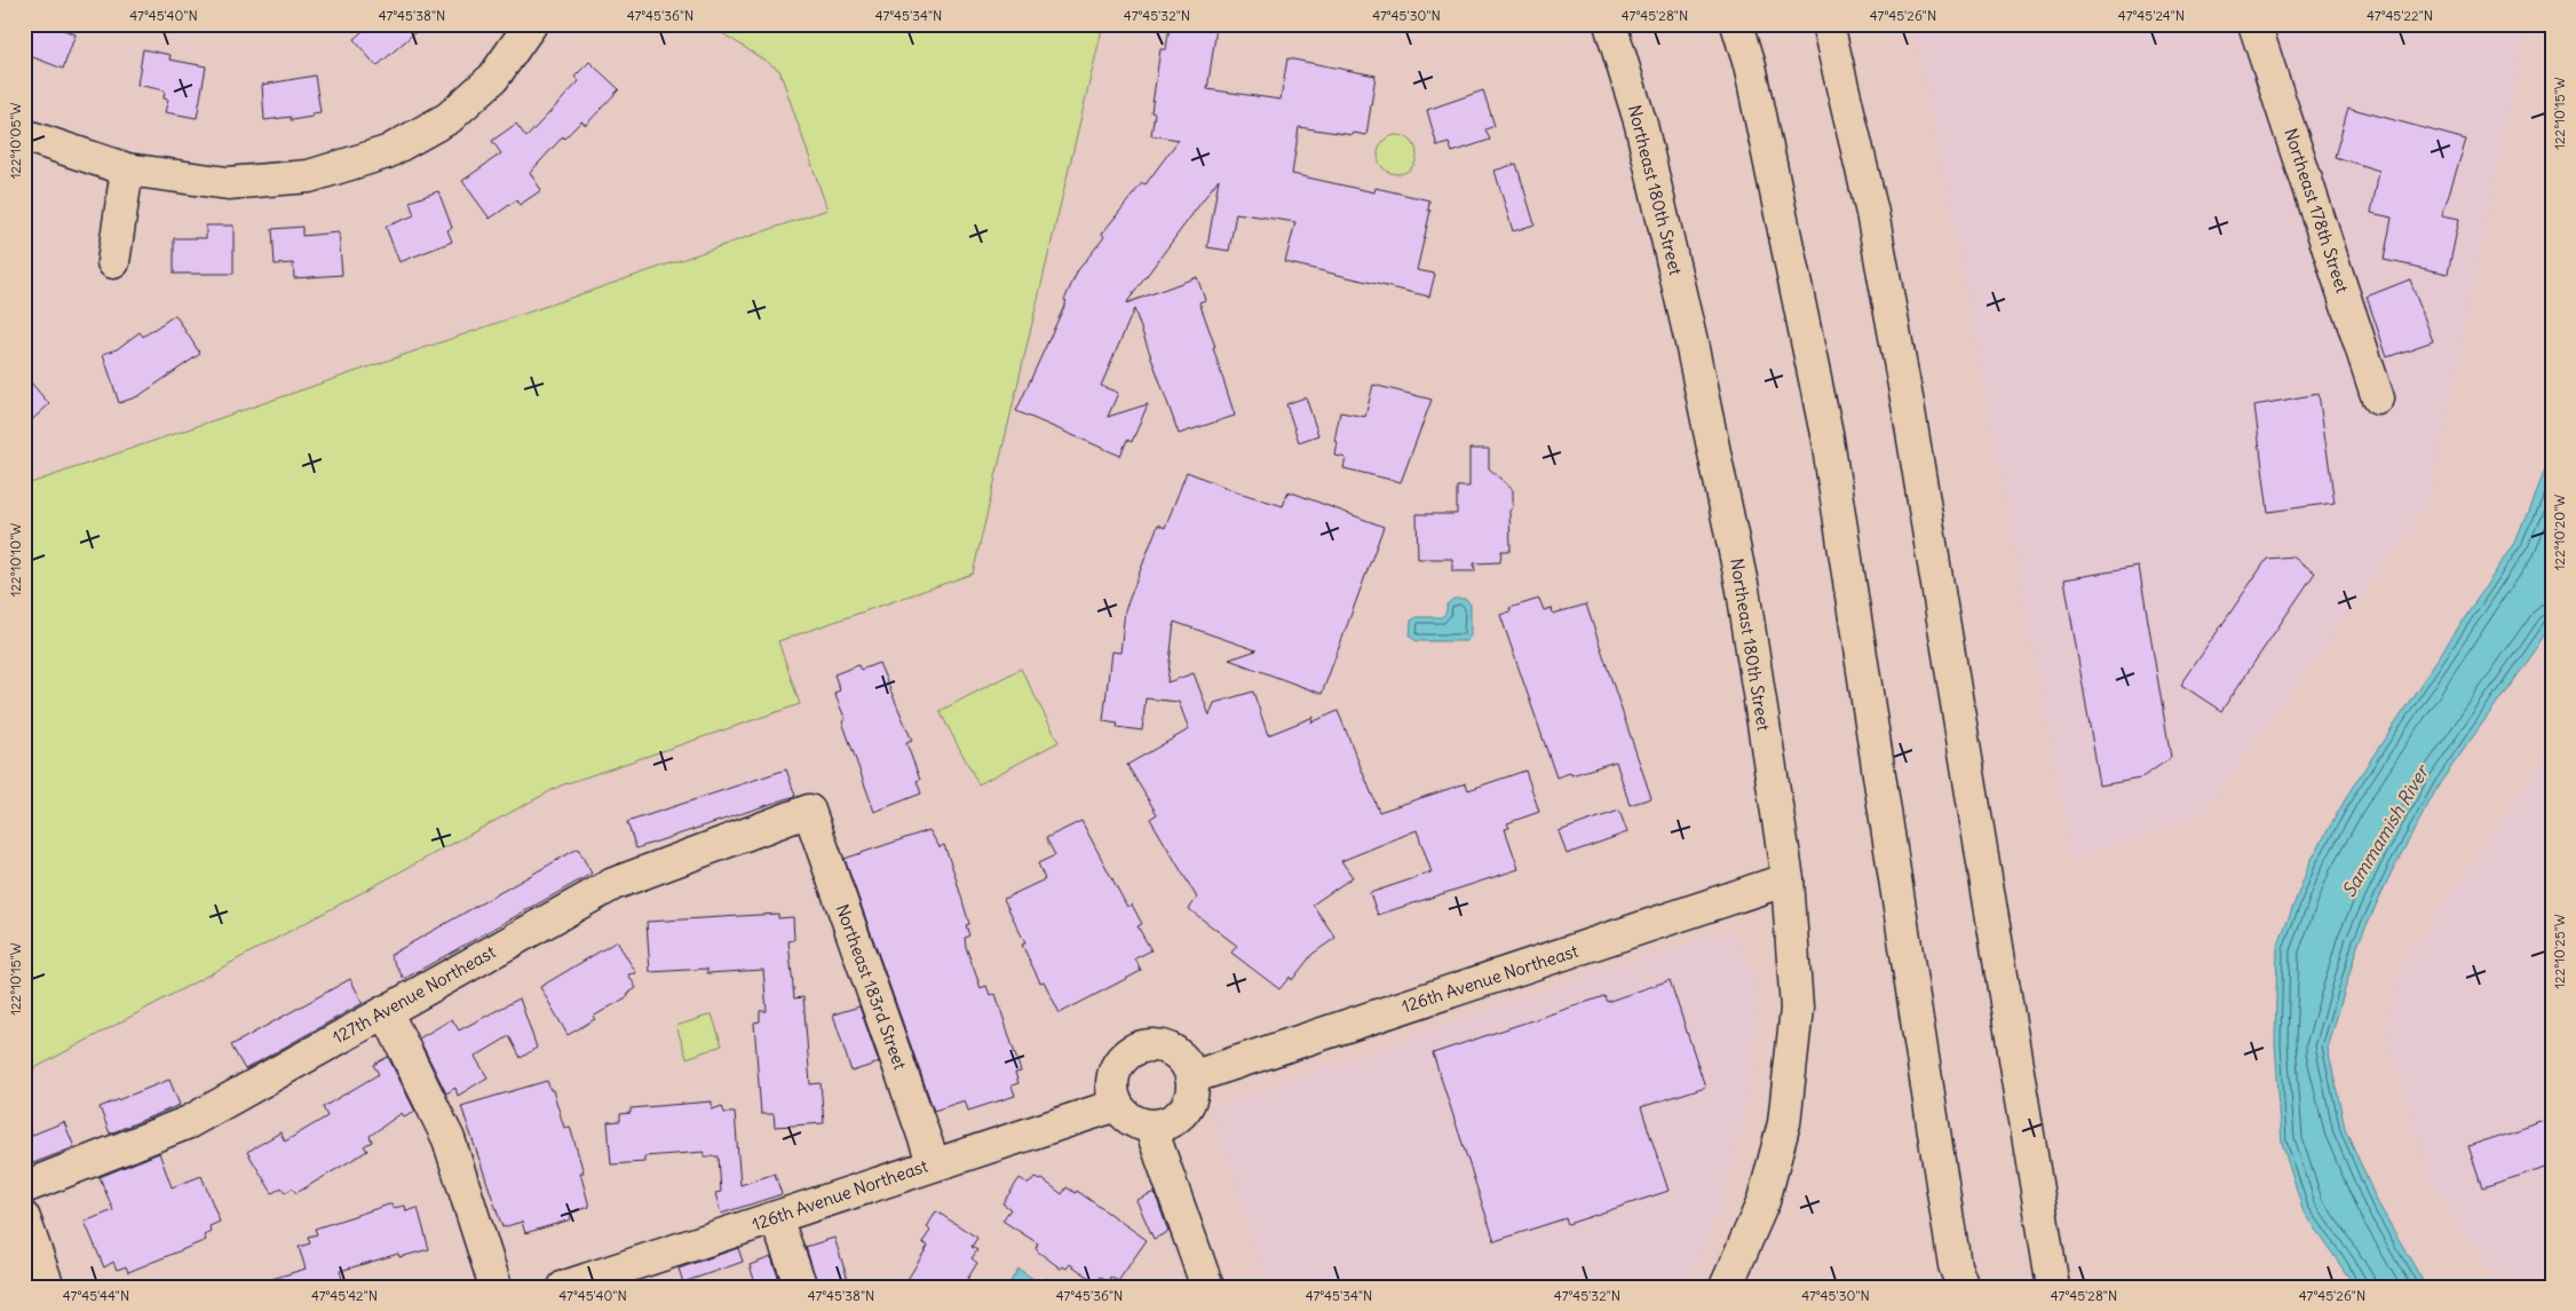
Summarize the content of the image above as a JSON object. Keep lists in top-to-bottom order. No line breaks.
{"streets":{"main road":["Northeast 180th Street","Northeast 178th Street","126th Avenue Northeast","Northeast 183rd Street","127th Avenue Northeast"]},"crossings":[["Northeast 180th Street","126th Avenue Northeast"],["126th Avenue Northeast","Northeast 183rd Street"],["Northeast 183rd Street","127th Avenue Northeast"]],"water":["Sammamish River"],"coordinates":["47°45'40\"N","47°45'38\"N","47°45'36\"N","47°45'34\"N","47°45'32\"N","47°45'30\"N","47°45'28\"N","47°45'26\"N","47°45'24\"N","47°45'22\"N","122°10'15\"W","122°10'05\"W","122°10'20\"W","122°10'10\"W","122°10'25\"W","47°45'44\"N","47°45'42\"N"]}
